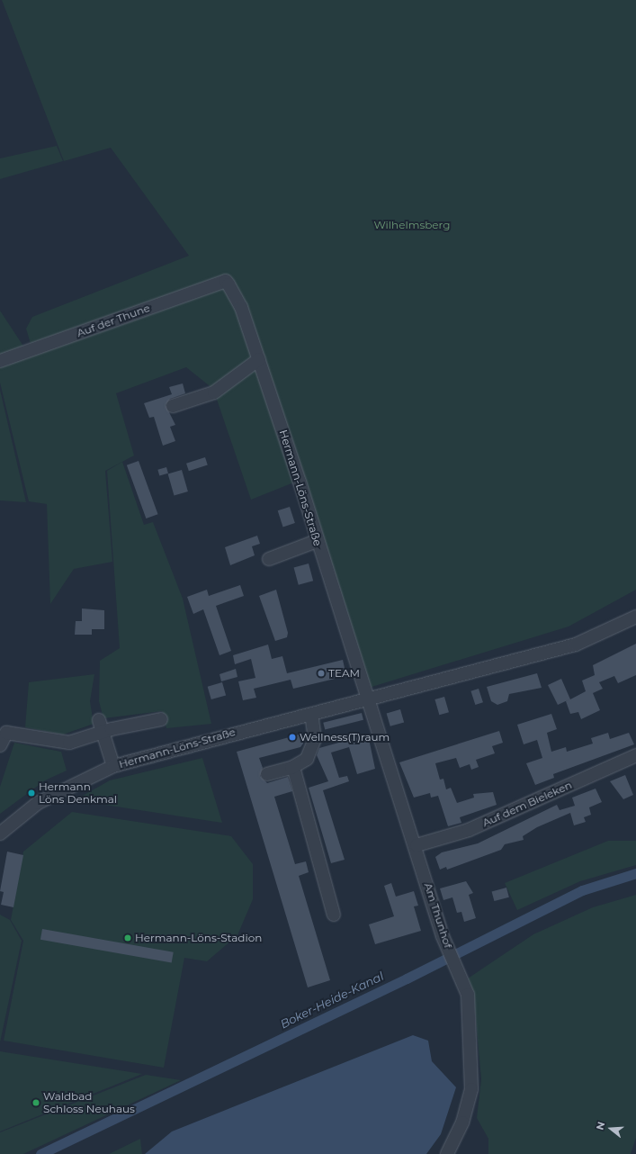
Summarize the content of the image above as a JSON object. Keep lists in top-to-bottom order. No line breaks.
{"streets":{"street":["Auf der Thune","Hermann-Löns-Straße","Auf dem Bieleken","Am Thunhof"]},"crossings":[["Auf der Thune","Hermann-Löns-Straße"],["Hermann-Löns-Straße","Am Thunhof"],["Auf dem Bieleken","Am Thunhof"]],"water":["Boker-Heide-Kanal"],"parks":["Wilhelmsberg"],"places":["TEAM","Wellness(T)raum","Hermann Löns Denkmal","Hermann-Löns-Stadion","Waldbad Schloss Neuhaus"],"north":"left"}
